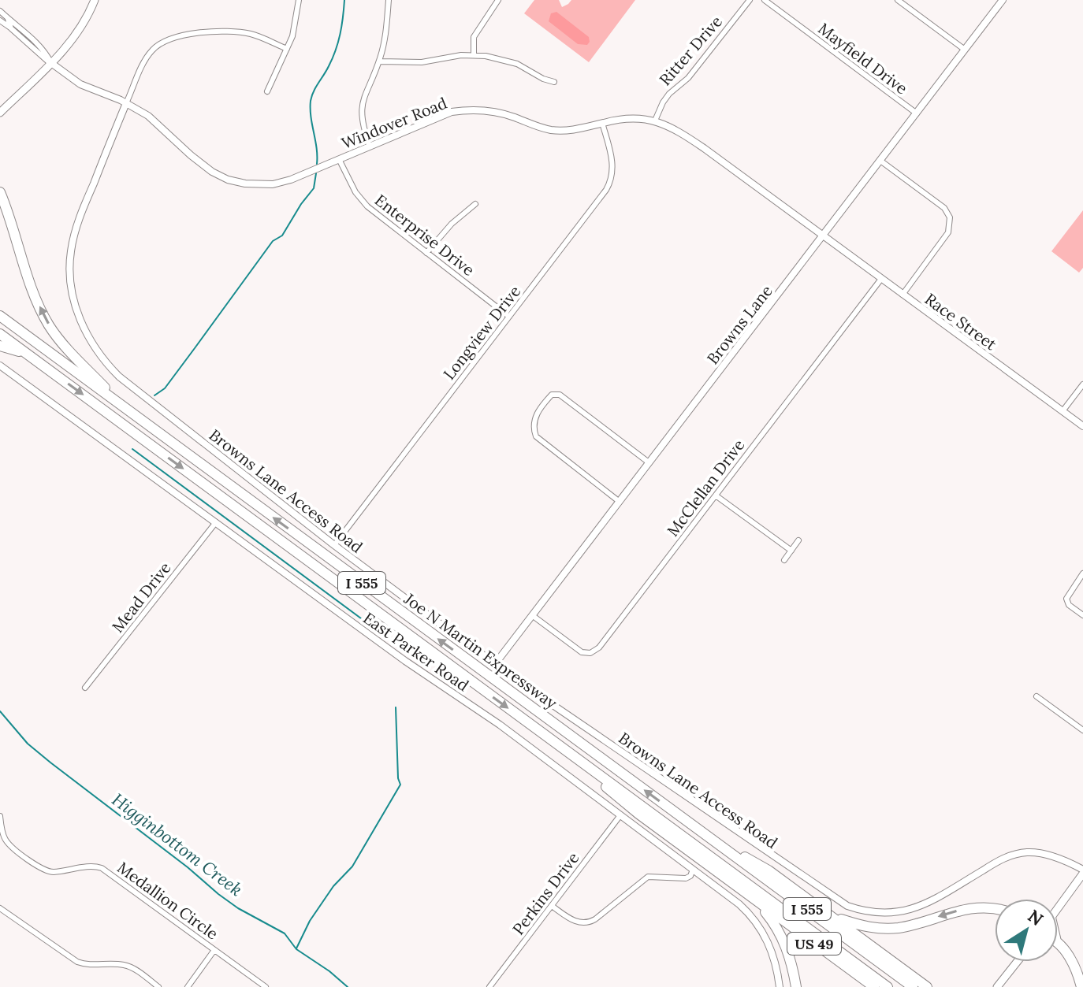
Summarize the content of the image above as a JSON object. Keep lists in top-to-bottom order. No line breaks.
{"streets":{"highway":["I 555","Joe N Martin Expressway","US 49"],"street":["Ritter Drive","Mayfield Drive","Windover Road","Enterprise Drive","Race Street","Browns Lane","Longview Drive","McClellan Drive","Browns Lane Access Road","Mead Drive","East Parker Road","Perkins Drive","Medallion Circle"]},"crossings":[["Ritter Drive","Windover Road"],["Mayfield Drive","Browns Lane"],["Windover Road","Enterprise Drive"],["Windover Road","Race Street"],["Windover Road","Browns Lane"],["Windover Road","Longview Drive"],["Windover Road","Browns Lane Access Road"],["Enterprise Drive","Longview Drive"],["Race Street","Browns Lane"],["Race Street","McClellan Drive"],["Browns Lane","McClellan Drive"],["Browns Lane","Browns Lane Access Road"],["Longview Drive","Browns Lane Access Road"],["Mead Drive","East Parker Road"],["Joe N Martin Expressway","US 49"],["East Parker Road","Perkins Drive"]],"water":["Higginbottom Creek"],"north":"top right"}
